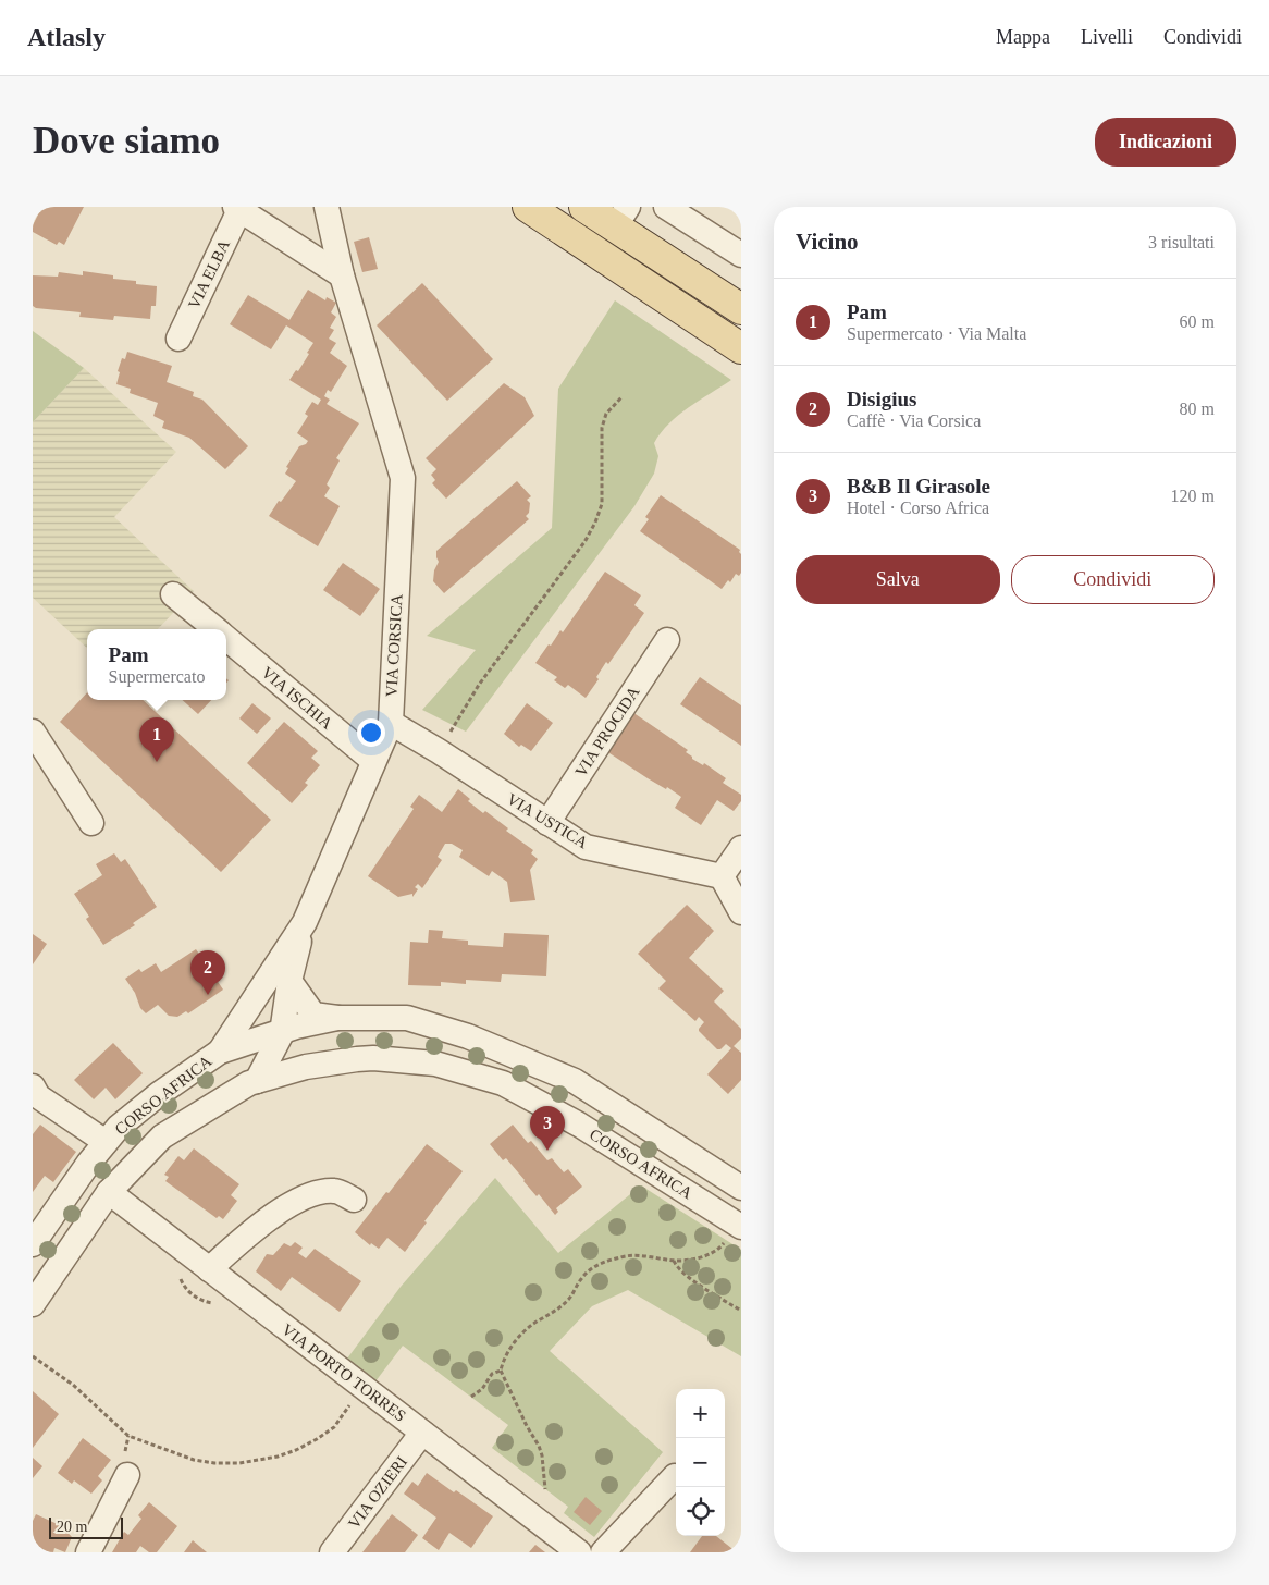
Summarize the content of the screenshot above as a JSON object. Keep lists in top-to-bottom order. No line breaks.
{"streets":{"street":["VIA ELBA","VIA CORSICA","VIA ISCHIA","VIA PROCIDA","VIA USTICA","CORSO AFRICA","VIA PORTO TORRES","VIA OZIERI"]},"crossings":[["VIA CORSICA","VIA ISCHIA"],["VIA CORSICA","VIA USTICA"],["VIA CORSICA","CORSO AFRICA"],["VIA PROCIDA","VIA USTICA"],["CORSO AFRICA","VIA PORTO TORRES"],["VIA PORTO TORRES","VIA OZIERI"]],"scale_bar":"20 m","page":{"header":"Atlasly","nav":["Mappa","Livelli","Condividi"],"buttons":["Indicazioni",["Salva","Condividi"]],"title":"Dove siamo","heading":["Vicino","3 risultati"],"list":[{"mark":"1","name":"Pam","note":"Supermercato · Via Malta","value":"60 m"},{"mark":"2","name":"Disigius","note":"Caffè · Via Corsica","value":"80 m"},{"mark":"3","name":"B&B Il Girasole","note":"Hotel · Corso Africa","value":"120 m"}],"popup":["Pam","Supermercato"],"pins":["1","2","3"],"map_buttons":["+","−"],"scale":"20 m"}}
